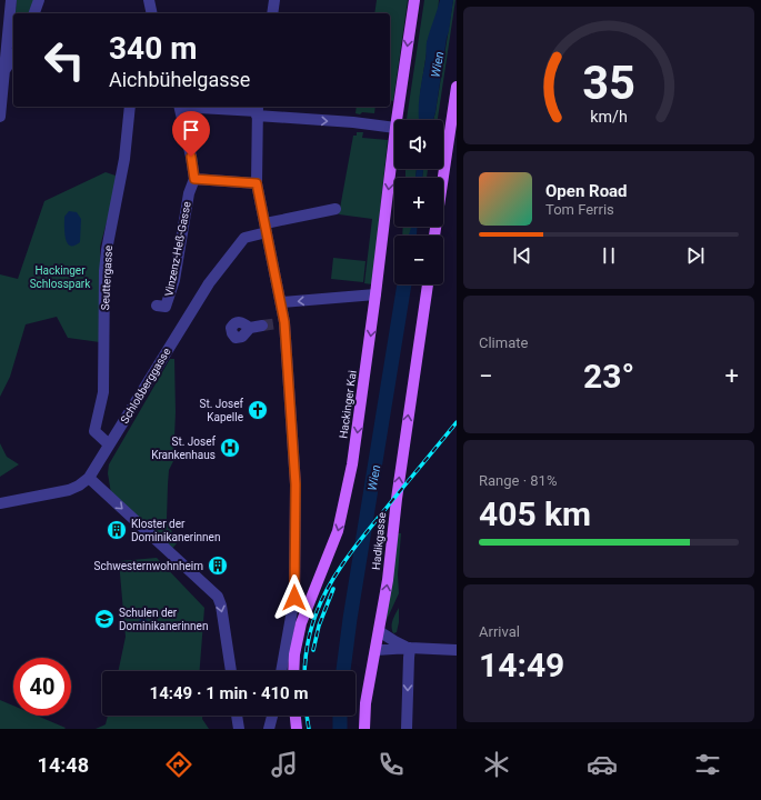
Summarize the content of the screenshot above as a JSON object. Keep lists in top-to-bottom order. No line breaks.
{"streets":{"main road":["Hackinger Kai","Hadikgasse"],"street":["Vinzenz-Heß-Gasse","Seuttergasse","Schloßberggasse"]},"crossings":[["Seuttergasse","Schloßberggasse"]],"one_way":["Hackinger Kai","Hadikgasse"],"water":["Wien"],"parks":["Hackinger Schlosspark"],"places":{"church":["St. Josef Kapelle"],"hospital":["St. Josef Krankenhaus"],"building":["Kloster der Dominikanerinnen","Schwesternwohnheim"],"school or university":["Schulen der Dominikanerinnen"]},"page":{"turn":["340 m","Aichbühelgasse"],"map_buttons":["+","−"],"song":["Open Road","Tom Ferris"],"tile":["Climate",["Range · 81%","405 km"],["Arrival","14:49"]],"heat":["−","23°","+"],"limit":"40","trip":"14:49 · 1 min · 410 m","tabs":"14:48","gauge":["35","km/h"]}}
